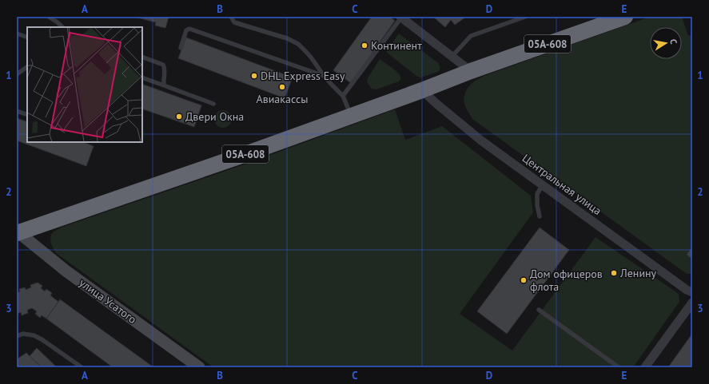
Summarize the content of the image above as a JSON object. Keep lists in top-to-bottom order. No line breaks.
{"streets":{"highway":["05А-608"],"street":["Центральная улица","улица Усатого"]},"crossings":[["05А-608","Центральная улица"],["05А-608","улица Усатого"]],"places":["Континент","DHL Express Easy","Авиакассы","Двери Окна","Ленину","Дом офицеров флота"],"north":"right","grid":{"columns":["A","B","C","D","E"],"rows":["1","2","3"]}}
